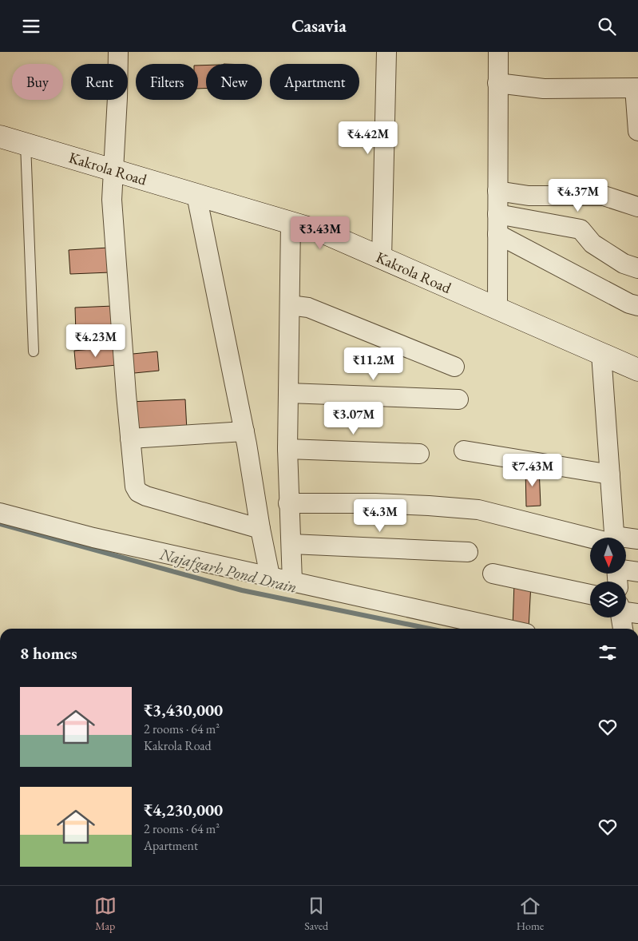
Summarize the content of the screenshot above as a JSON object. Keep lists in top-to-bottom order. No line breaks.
{"streets":{"street":["Kakrola Road"]},"water":["Najafgarh Pond Drain"],"north":"bottom","page":{"header":"Casavia","chip":["Buy","Rent","Filters","New","Apartment"],"price":["₹4.42M","₹4.37M","₹3.43M","₹4.23M","₹11.2M","₹3.07M","₹7.43M","₹4.3M"],"heading":"8 homes","list":[{"name":"₹3,430,000","note":"2 rooms · 64 m² · Kakrola Road"},{"name":"₹4,230,000","note":"2 rooms · 64 m² · Apartment"}],"tabs":["Map","Saved","Home"]}}
